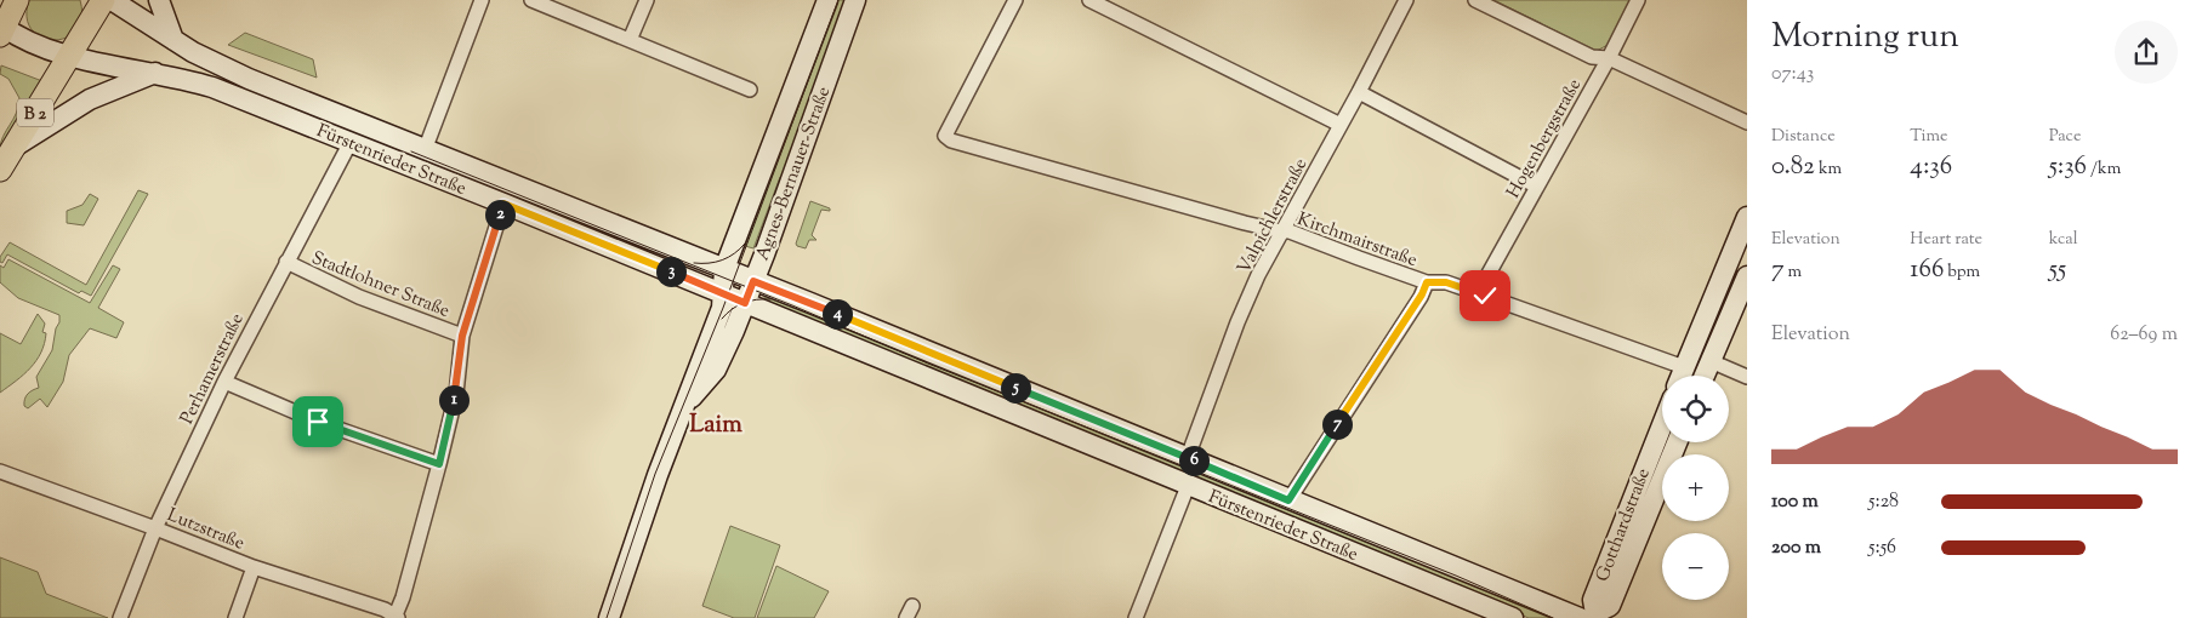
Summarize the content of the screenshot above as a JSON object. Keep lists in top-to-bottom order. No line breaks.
{"streets":{"main road":["B 2","Fürstenrieder Straße","Agnes-Bernauer-Straße","Gotthardstraße"],"street":["Hogenbergstraße","Valpichlerstraße","Kirchmairstraße","Stadtlohner Straße","Perhamerstraße","Lutzstraße"]},"crossings":[["B 2","Fürstenrieder Straße"],["Hogenbergstraße","Kirchmairstraße"],["Fürstenrieder Straße","Agnes-Bernauer-Straße"],["Fürstenrieder Straße","Valpichlerstraße"],["Fürstenrieder Straße","Perhamerstraße"],["Valpichlerstraße","Kirchmairstraße"],["Stadtlohner Straße","Perhamerstraße"],["Perhamerstraße","Lutzstraße"]],"districts":["Laim"],"page":{"heading":["Morning run","07:43"],"stats":[["Distance","0.82 km"],["Time","4:36"],["Pace","5:36 /km"],["Elevation","7 m"],["Heart rate","166 bpm"],["kcal","55"]],"pins":["2","3","4","5","1","7","6"],"chart":["Elevation","62–69 m"],"map_buttons":["+","−"],"list":[{"name":"100 m","note":"5:28"},{"name":"200 m","note":"5:56"}]}}
